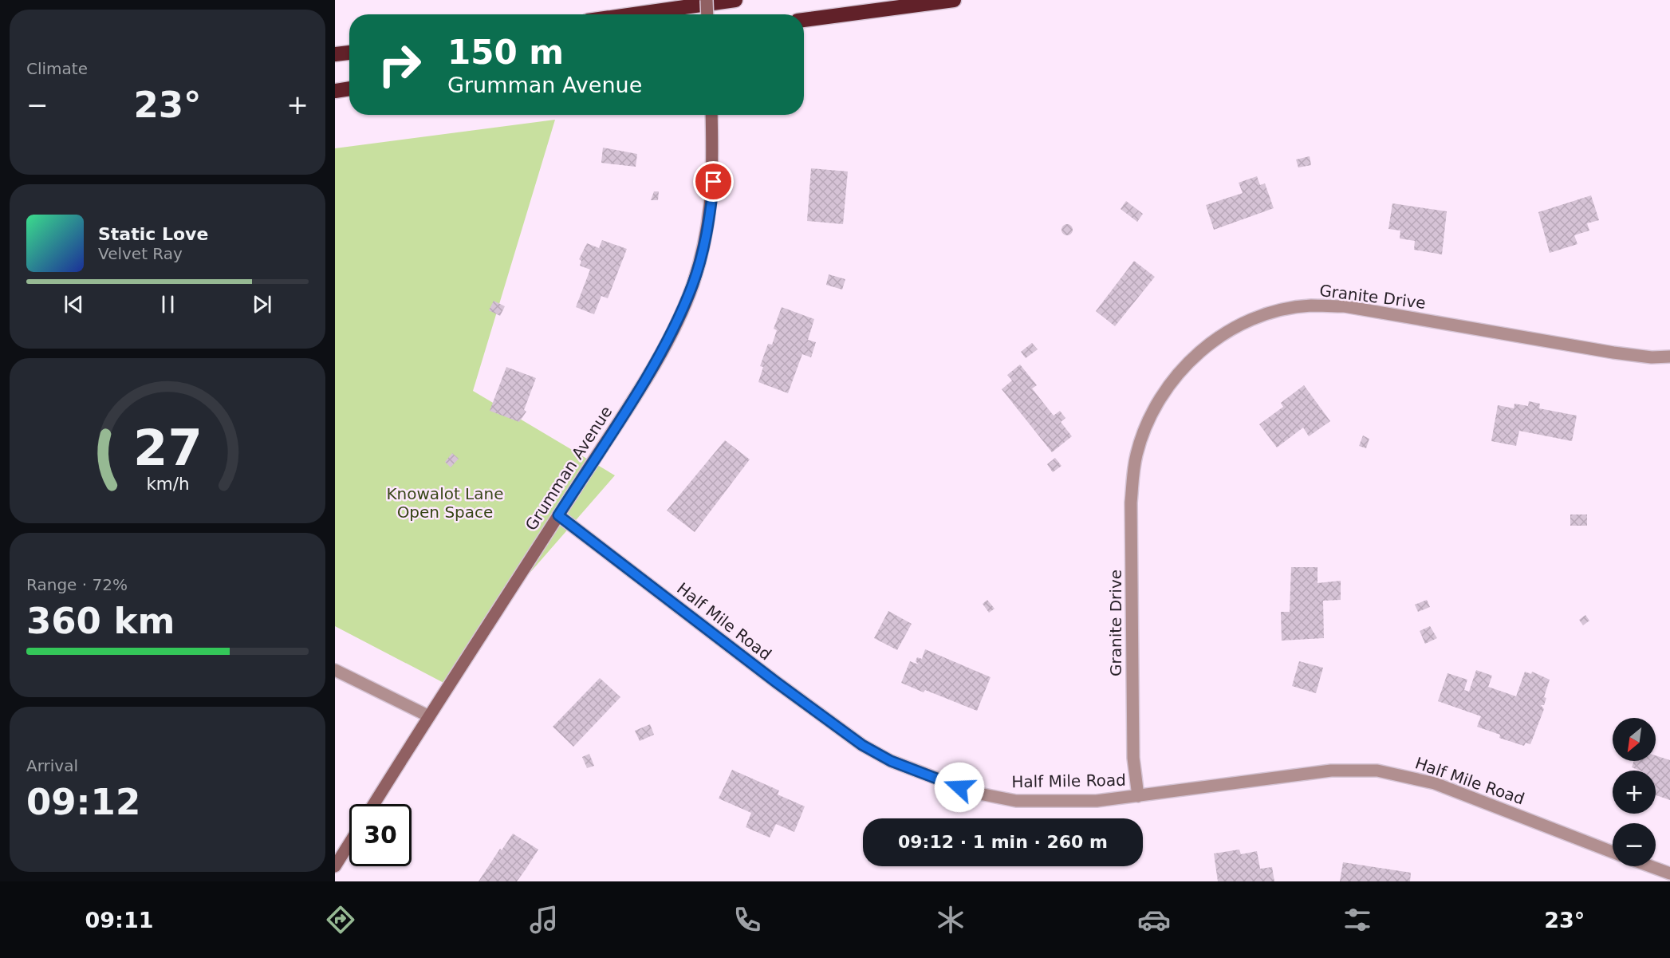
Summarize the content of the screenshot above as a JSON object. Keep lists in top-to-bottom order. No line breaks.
{"streets":{"street":["Granite Drive","Grumman Avenue","Half Mile Road"]},"crossings":[["Granite Drive","Half Mile Road"],["Grumman Avenue","Half Mile Road"]],"parks":["Knowalot Lane Open Space"],"north":"bottom left","page":{"tile":["Climate",["Range · 72%","360 km"],["Arrival","09:12"]],"turn":["150 m","Grumman Avenue"],"heat":["−","23°","+"],"song":["Static Love","Velvet Ray"],"map_buttons":["+","−"],"limit":"30","trip":"09:12 · 1 min · 260 m","tabs":["09:11","23°"],"gauge":["27","km/h"]}}
